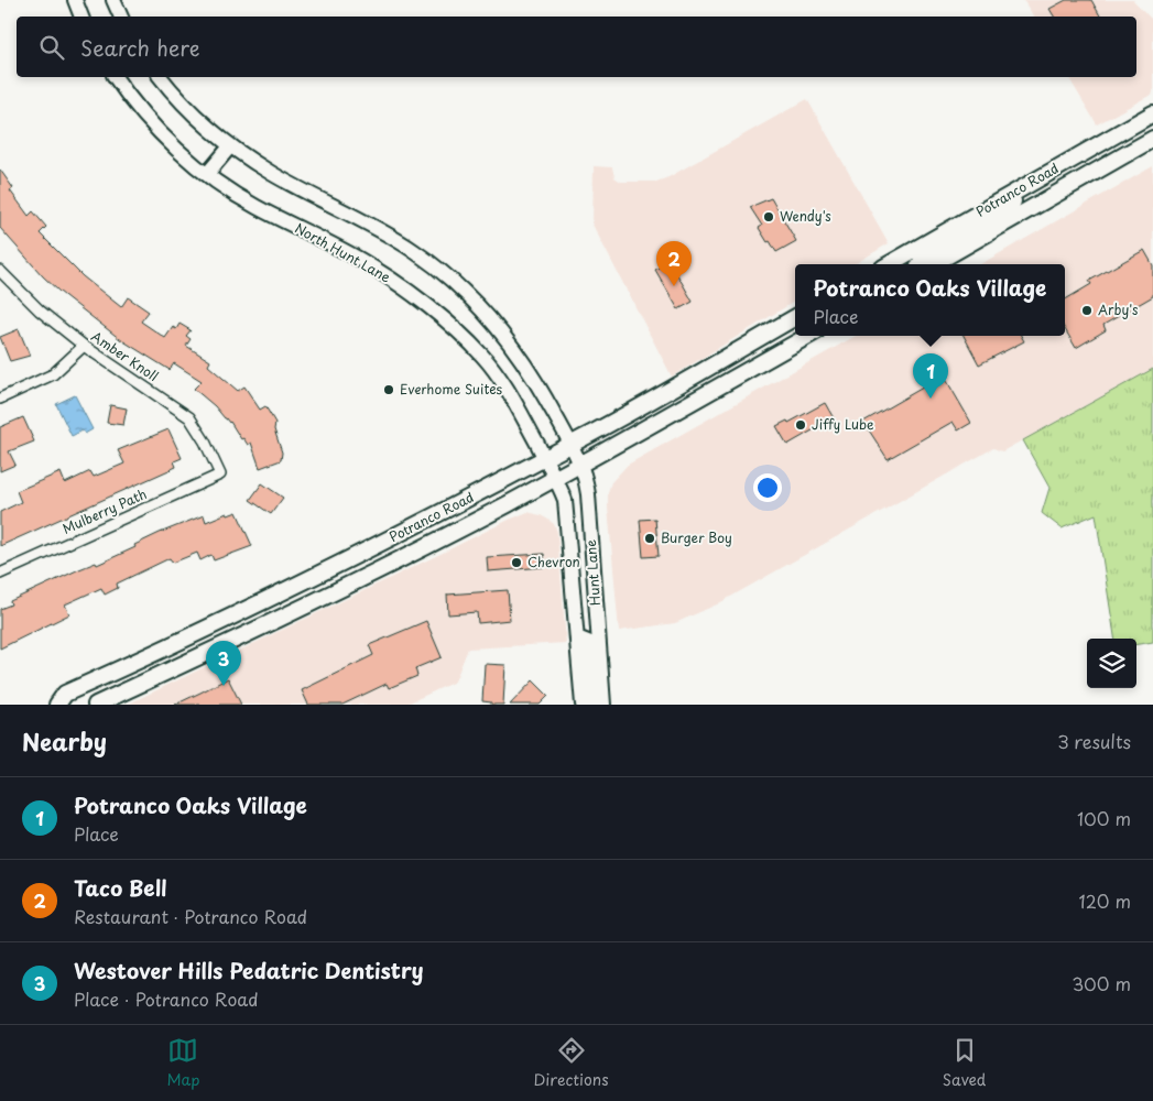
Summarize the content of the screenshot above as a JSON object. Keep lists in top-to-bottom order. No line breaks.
{"streets":{"main road":["Potranco Road","North Hunt Lane","Hunt Lane"],"street":["Amber Knoll","Mulberry Path"]},"crossings":[["Potranco Road","North Hunt Lane"],["Potranco Road","Hunt Lane"],["North Hunt Lane","Hunt Lane"],["Amber Knoll","Mulberry Path"]],"places":["Wendy's","Arby's","Everhome Suites","Jiffy Lube","Burger Boy","Chevron"],"page":{"search":"Search here","pins":["2","1","3"],"popup":["Potranco Oaks Village","Place"],"heading":["Nearby","3 results"],"list":[{"mark":"1","name":"Potranco Oaks Village","note":"Place","value":"100 m"},{"mark":"2","name":"Taco Bell","note":"Restaurant · Potranco Road","value":"120 m"},{"mark":"3","name":"Westover Hills Pedatric Dentistry","note":"Place · Potranco Road","value":"300 m"}],"nav":["Map","Directions","Saved"]}}
